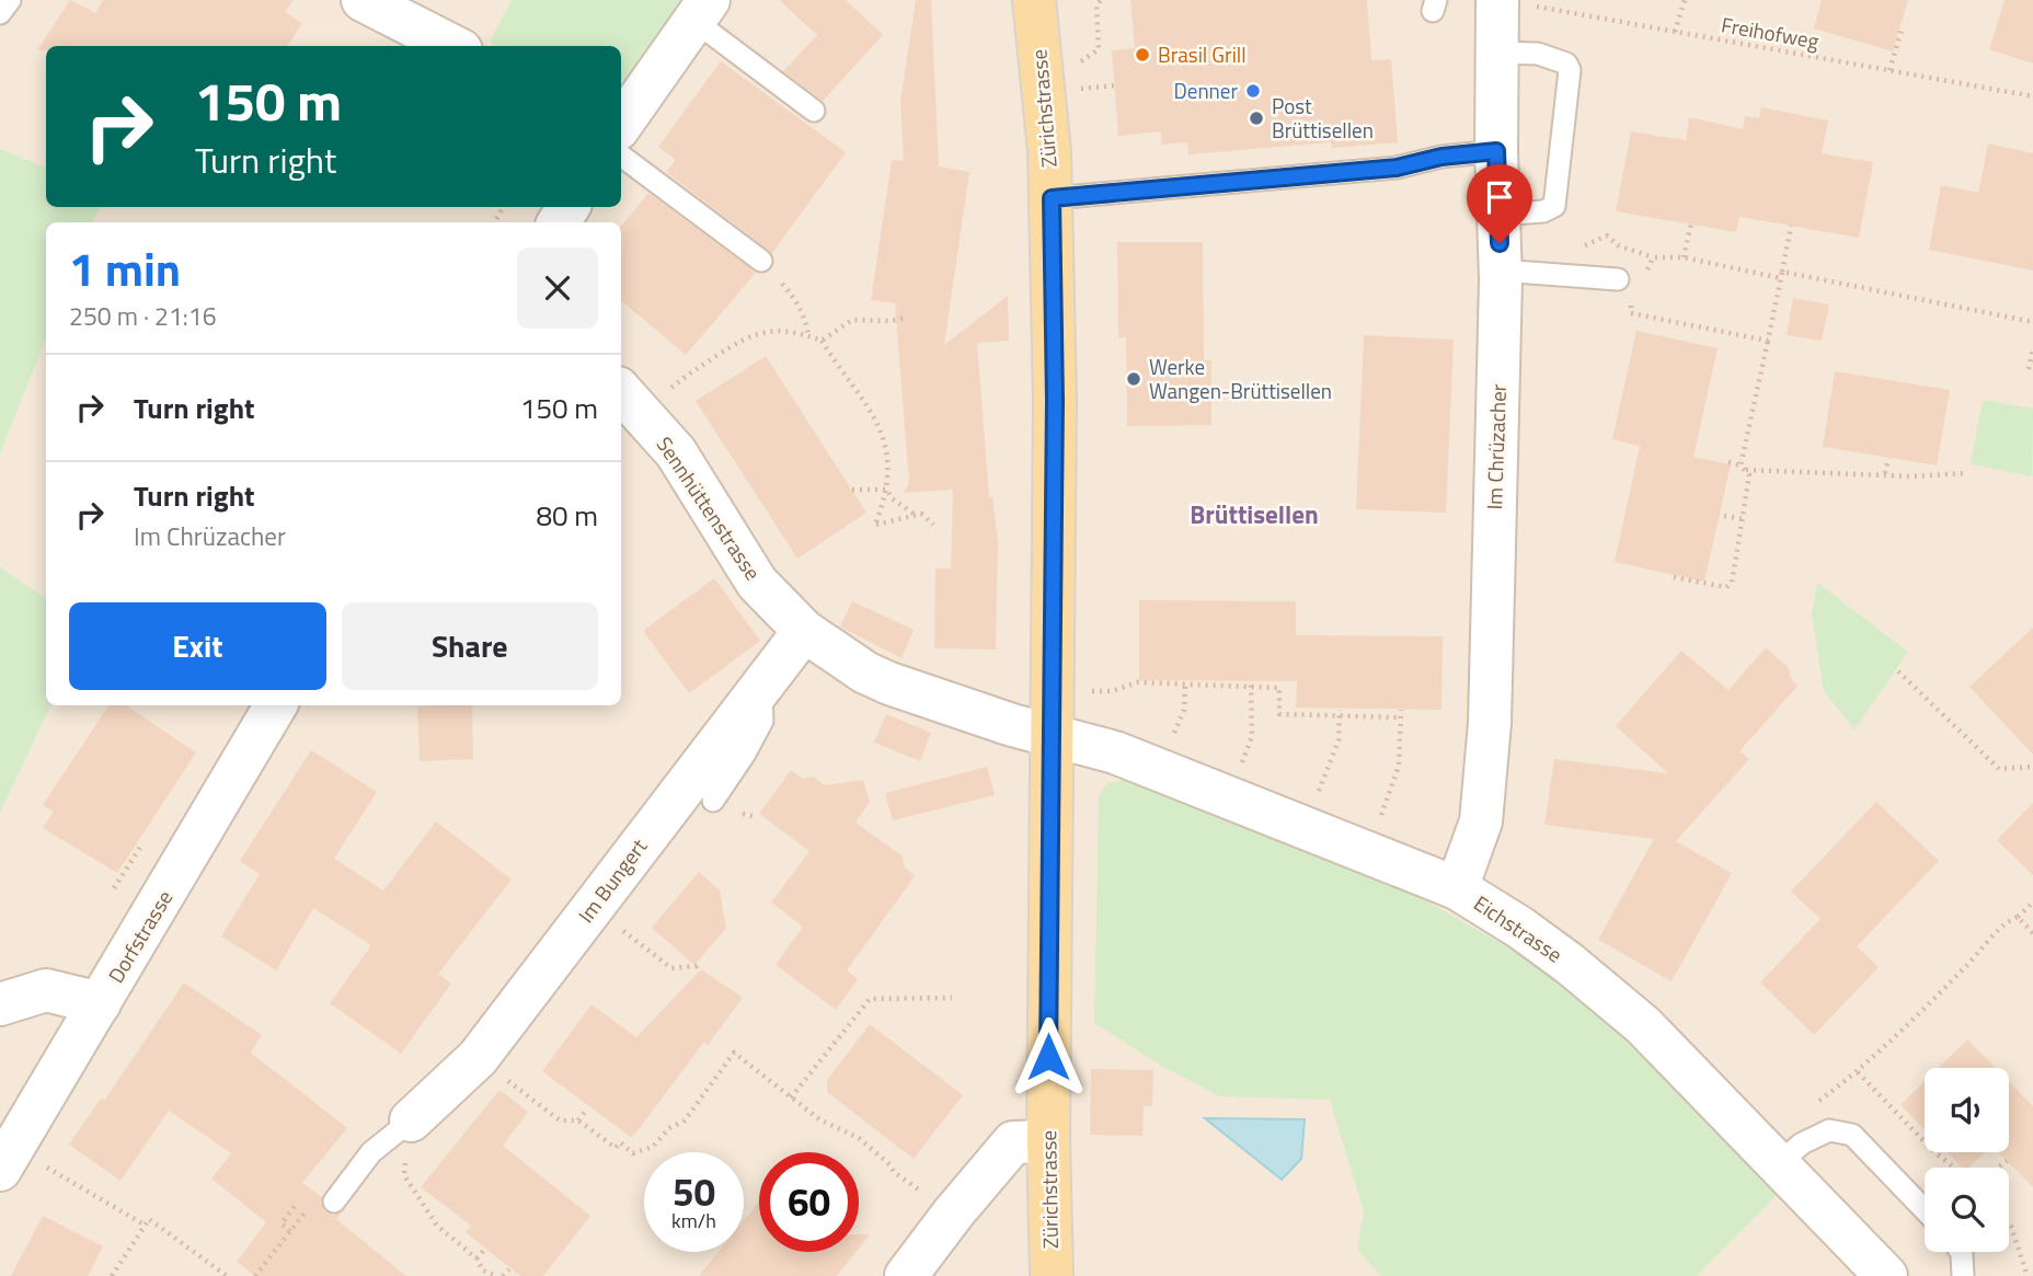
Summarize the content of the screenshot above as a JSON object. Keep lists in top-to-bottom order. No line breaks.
{"streets":{"main road":["Zürichstrasse"],"street":["Im Chrüzacher","Sennhüttenstrasse","Im Bungert","Eichstrasse","Dorfstrasse"],"path":["Freihofweg"]},"crossings":[["Freihofweg","Im Chrüzacher"],["Zürichstrasse","Sennhüttenstrasse"],["Zürichstrasse","Eichstrasse"],["Im Chrüzacher","Eichstrasse"],["Sennhüttenstrasse","Im Bungert"],["Sennhüttenstrasse","Eichstrasse"]],"districts":["Brüttisellen"],"places":["Brasil Grill","Denner","Post Brüttisellen","Werke Wangen-Brüttisellen"],"page":{"turn":["150 m","Turn right"],"heading":["1 min","250 m · 21:16"],"list":[{"name":"Turn right","value":"150 m"},{"name":"Turn right","note":"Im Chrüzacher","value":"80 m"}],"buttons":["Exit","Share"],"speed":"50 km/h","limit":"60"}}
